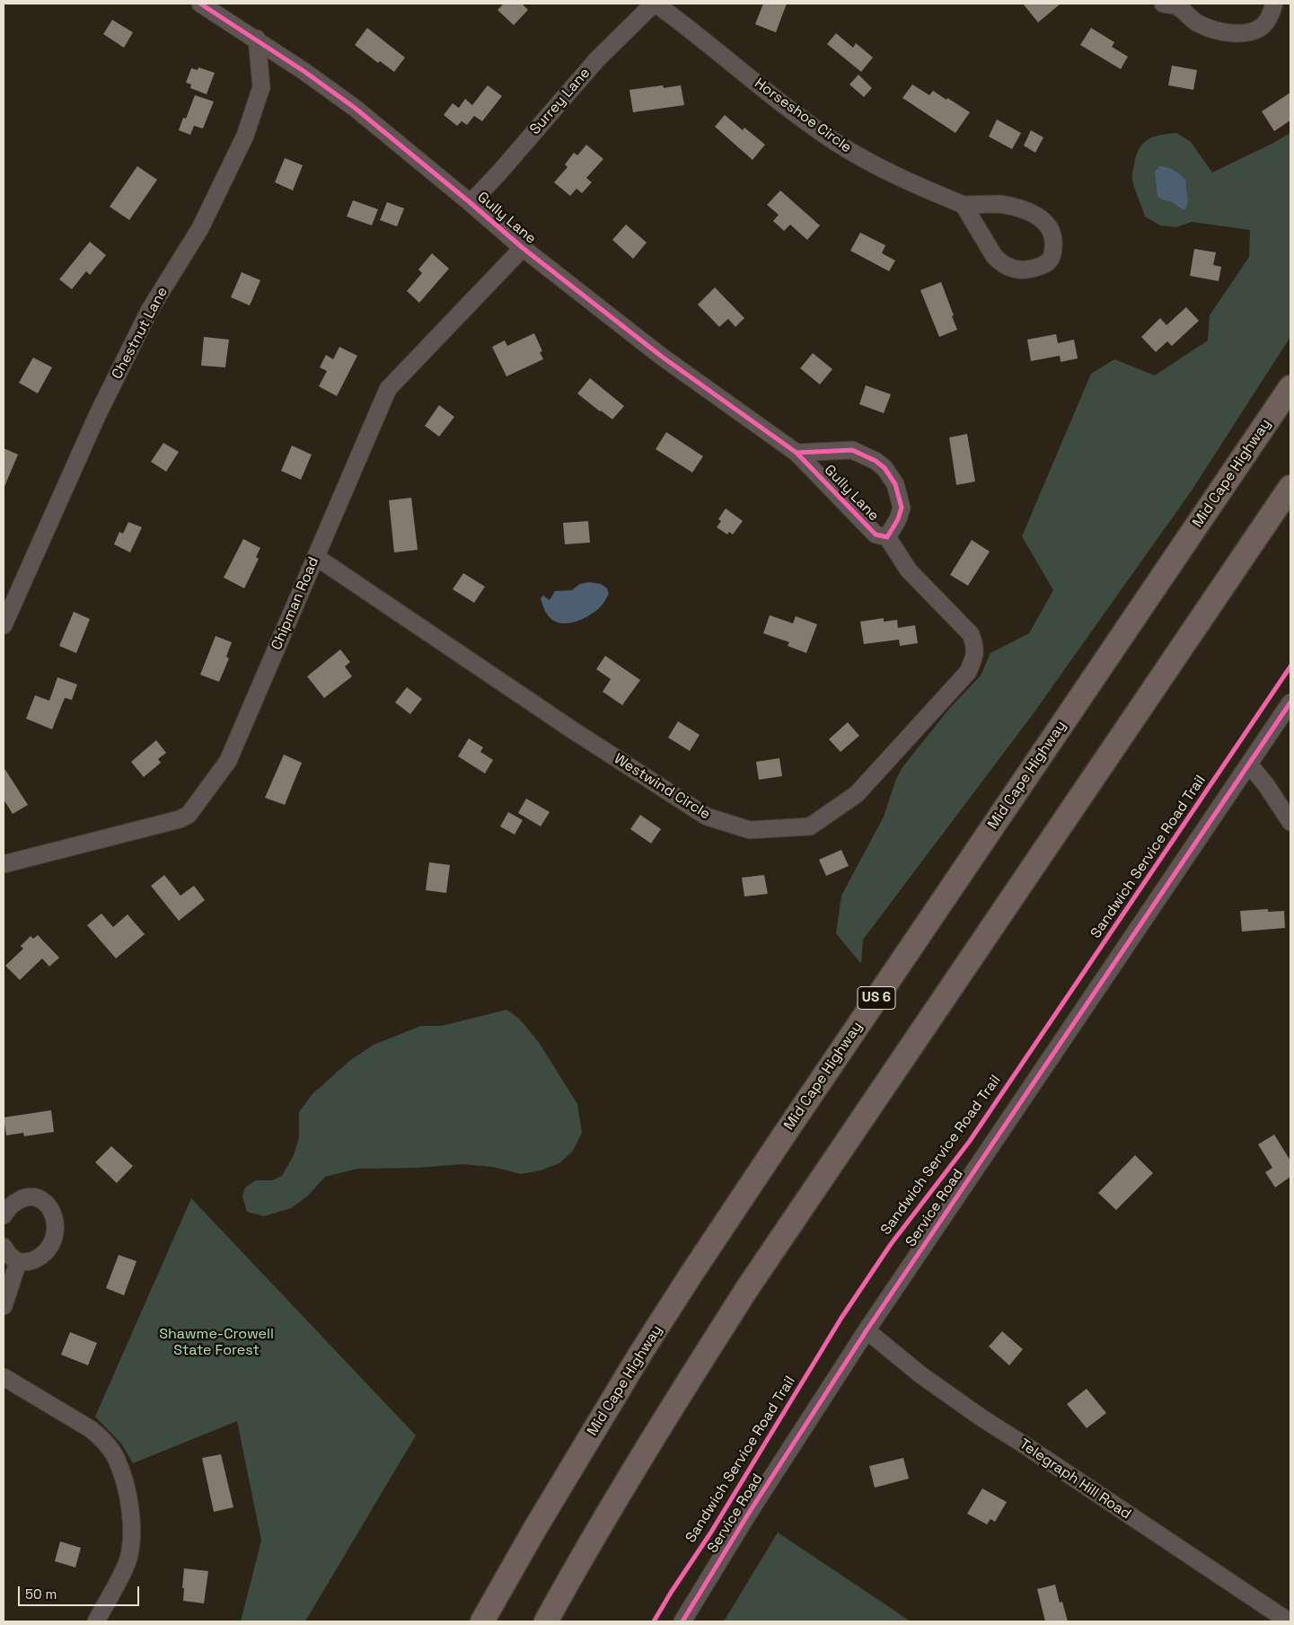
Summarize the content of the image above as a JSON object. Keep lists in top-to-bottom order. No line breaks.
{"streets":{"highway":["Mid Cape Highway","US 6"],"street":["Surrey Lane","Horseshoe Circle","Gully Lane","Chestnut Lane","Chipman Road","Westwind Circle","Service Road","Telegraph Hill Road"],"cycle path":["Sandwich Service Road Trail"]},"crossings":[["Surrey Lane","Horseshoe Circle"],["Surrey Lane","Gully Lane"],["Gully Lane","Chestnut Lane"],["Gully Lane","Chipman Road"],["Gully Lane","Westwind Circle"],["Chipman Road","Westwind Circle"],["Service Road","Telegraph Hill Road"]],"parks":["Shawme-Crowell State Forest"],"scale_bar":"50 m"}
